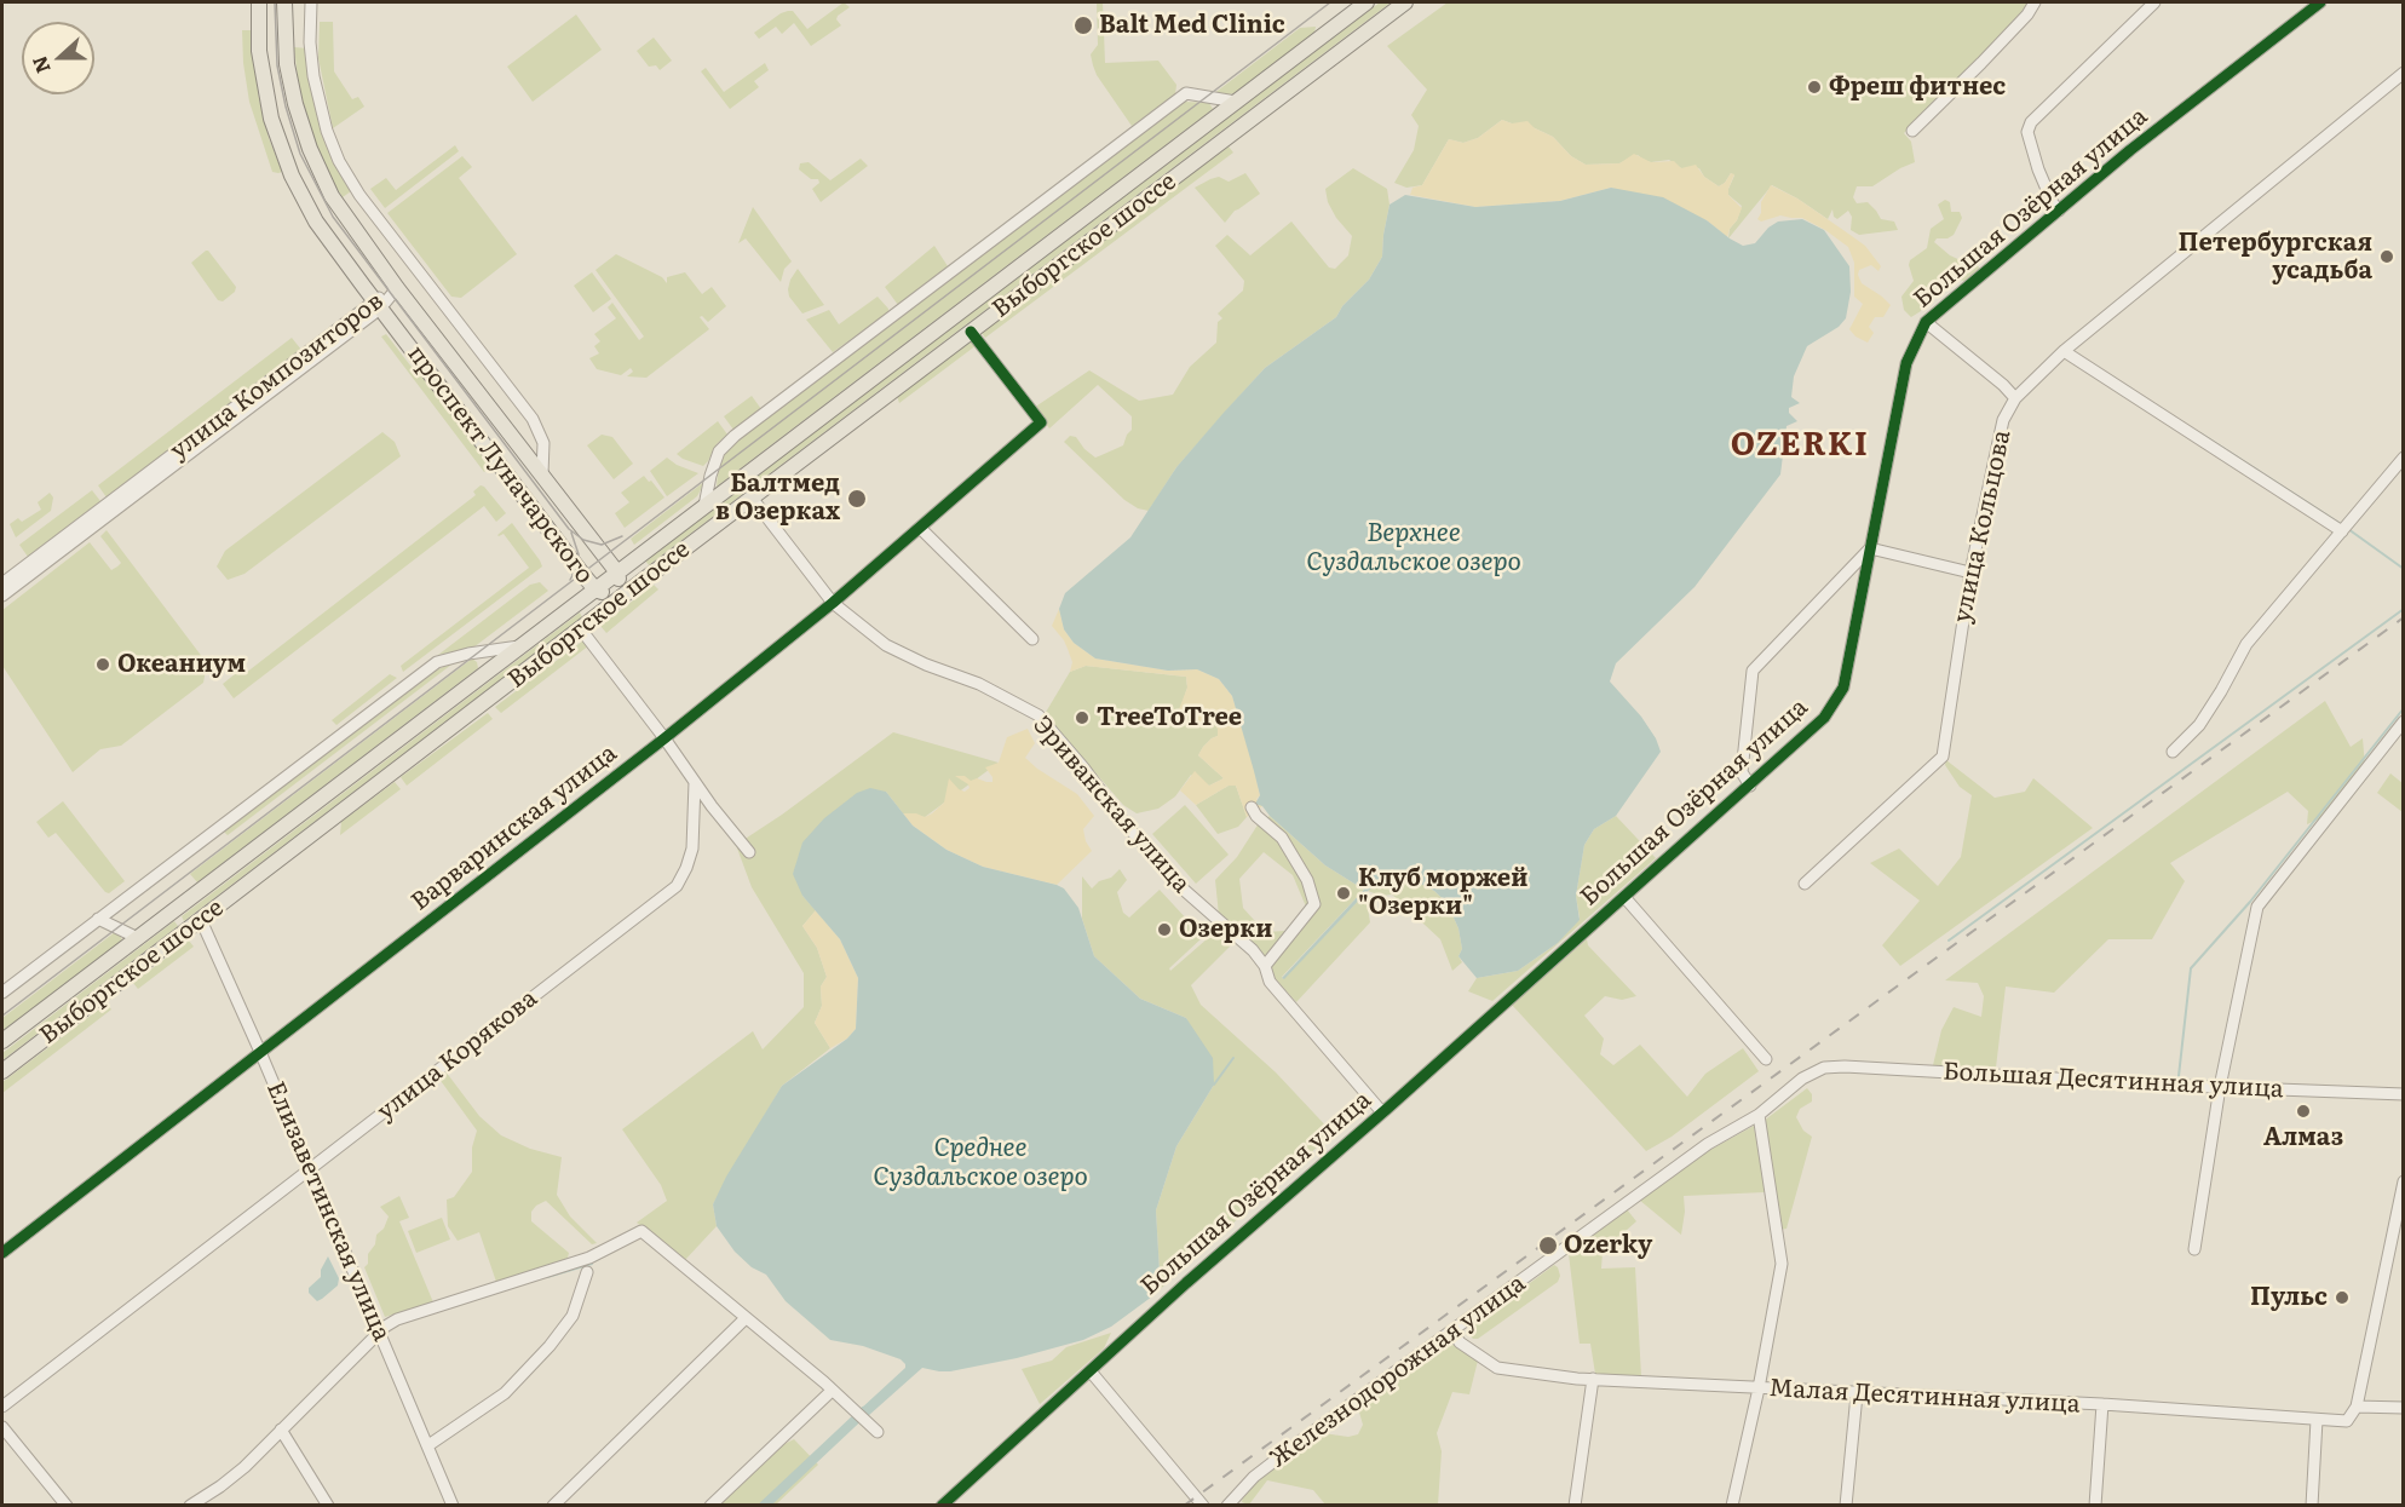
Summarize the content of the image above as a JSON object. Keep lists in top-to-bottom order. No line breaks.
{"streets":{"main road":["Выборгское шоссе","проспект Луначарского"],"street":["Большая Озёрная улица","улица Композиторов","улица Кольцова","Эриванская улица","Варваринская улица","улица Корякова","Большая Десятинная улица","Елизаветинская улица","Железнодорожная улица","Малая Десятинная улица"]},"crossings":[["Большая Озёрная улица","Эриванская улица"],["Выборгское шоссе","проспект Луначарского"],["Выборгское шоссе","Эриванская улица"],["Выборгское шоссе","Варваринская улица"],["Выборгское шоссе","Елизаветинская улица"],["улица Композиторов","проспект Луначарского"],["Эриванская улица","Варваринская улица"],["Варваринская улица","Елизаветинская улица"],["улица Корякова","Елизаветинская улица"],["Большая Десятинная улица","Железнодорожная улица"],["Железнодорожная улица","Малая Десятинная улица"]],"districts":["OZERKI"],"water":["Верхнее Суздальское озеро","Среднее Суздальское озеро"],"places":["Balt Med Clinic","Фреш фитнес","Петербургская усадьба","Балтмед в Озерках","Океаниум","TreeToTree","Клуб моржей \"Озерки\"","Озерки","Алмаз","Ozerky","Пульс"],"north":"left"}
